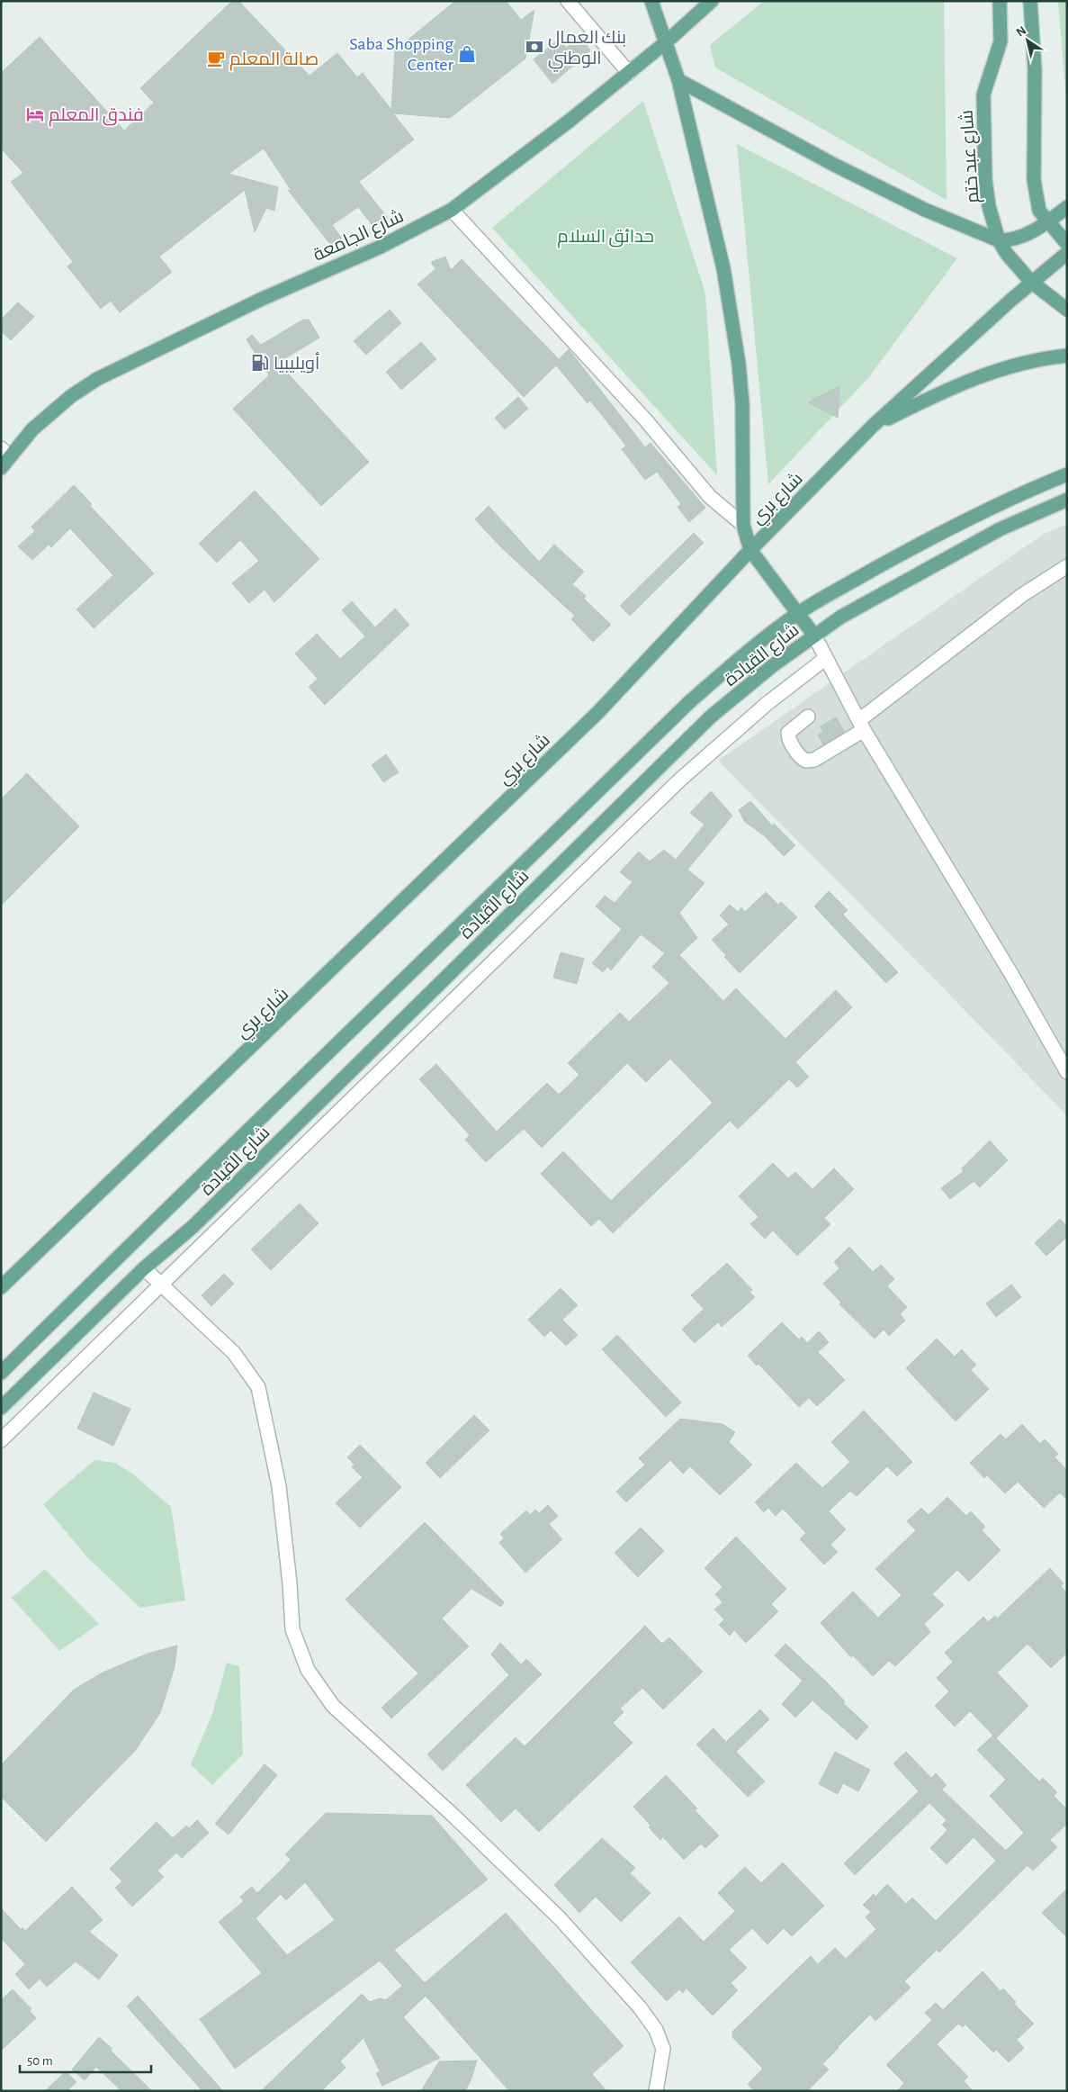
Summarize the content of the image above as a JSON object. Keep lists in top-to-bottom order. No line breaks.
{"streets":{"main road":["شارع عبد ختم","شارع الجامعة","شارع بري","شارع القيادة"]},"crossings":[["شارع عبد ختم","شارع بري"]],"parks":["حدائق السلام"],"places":{"bank":["بنك العمال الوطني"],"shop":["Saba Shopping Center"],"cafe":["صالة المعلم"],"hotel":["فندق المعلم"],"fuel station":["أويليبيا"]},"scale_bar":"50 m","north":"top left"}
